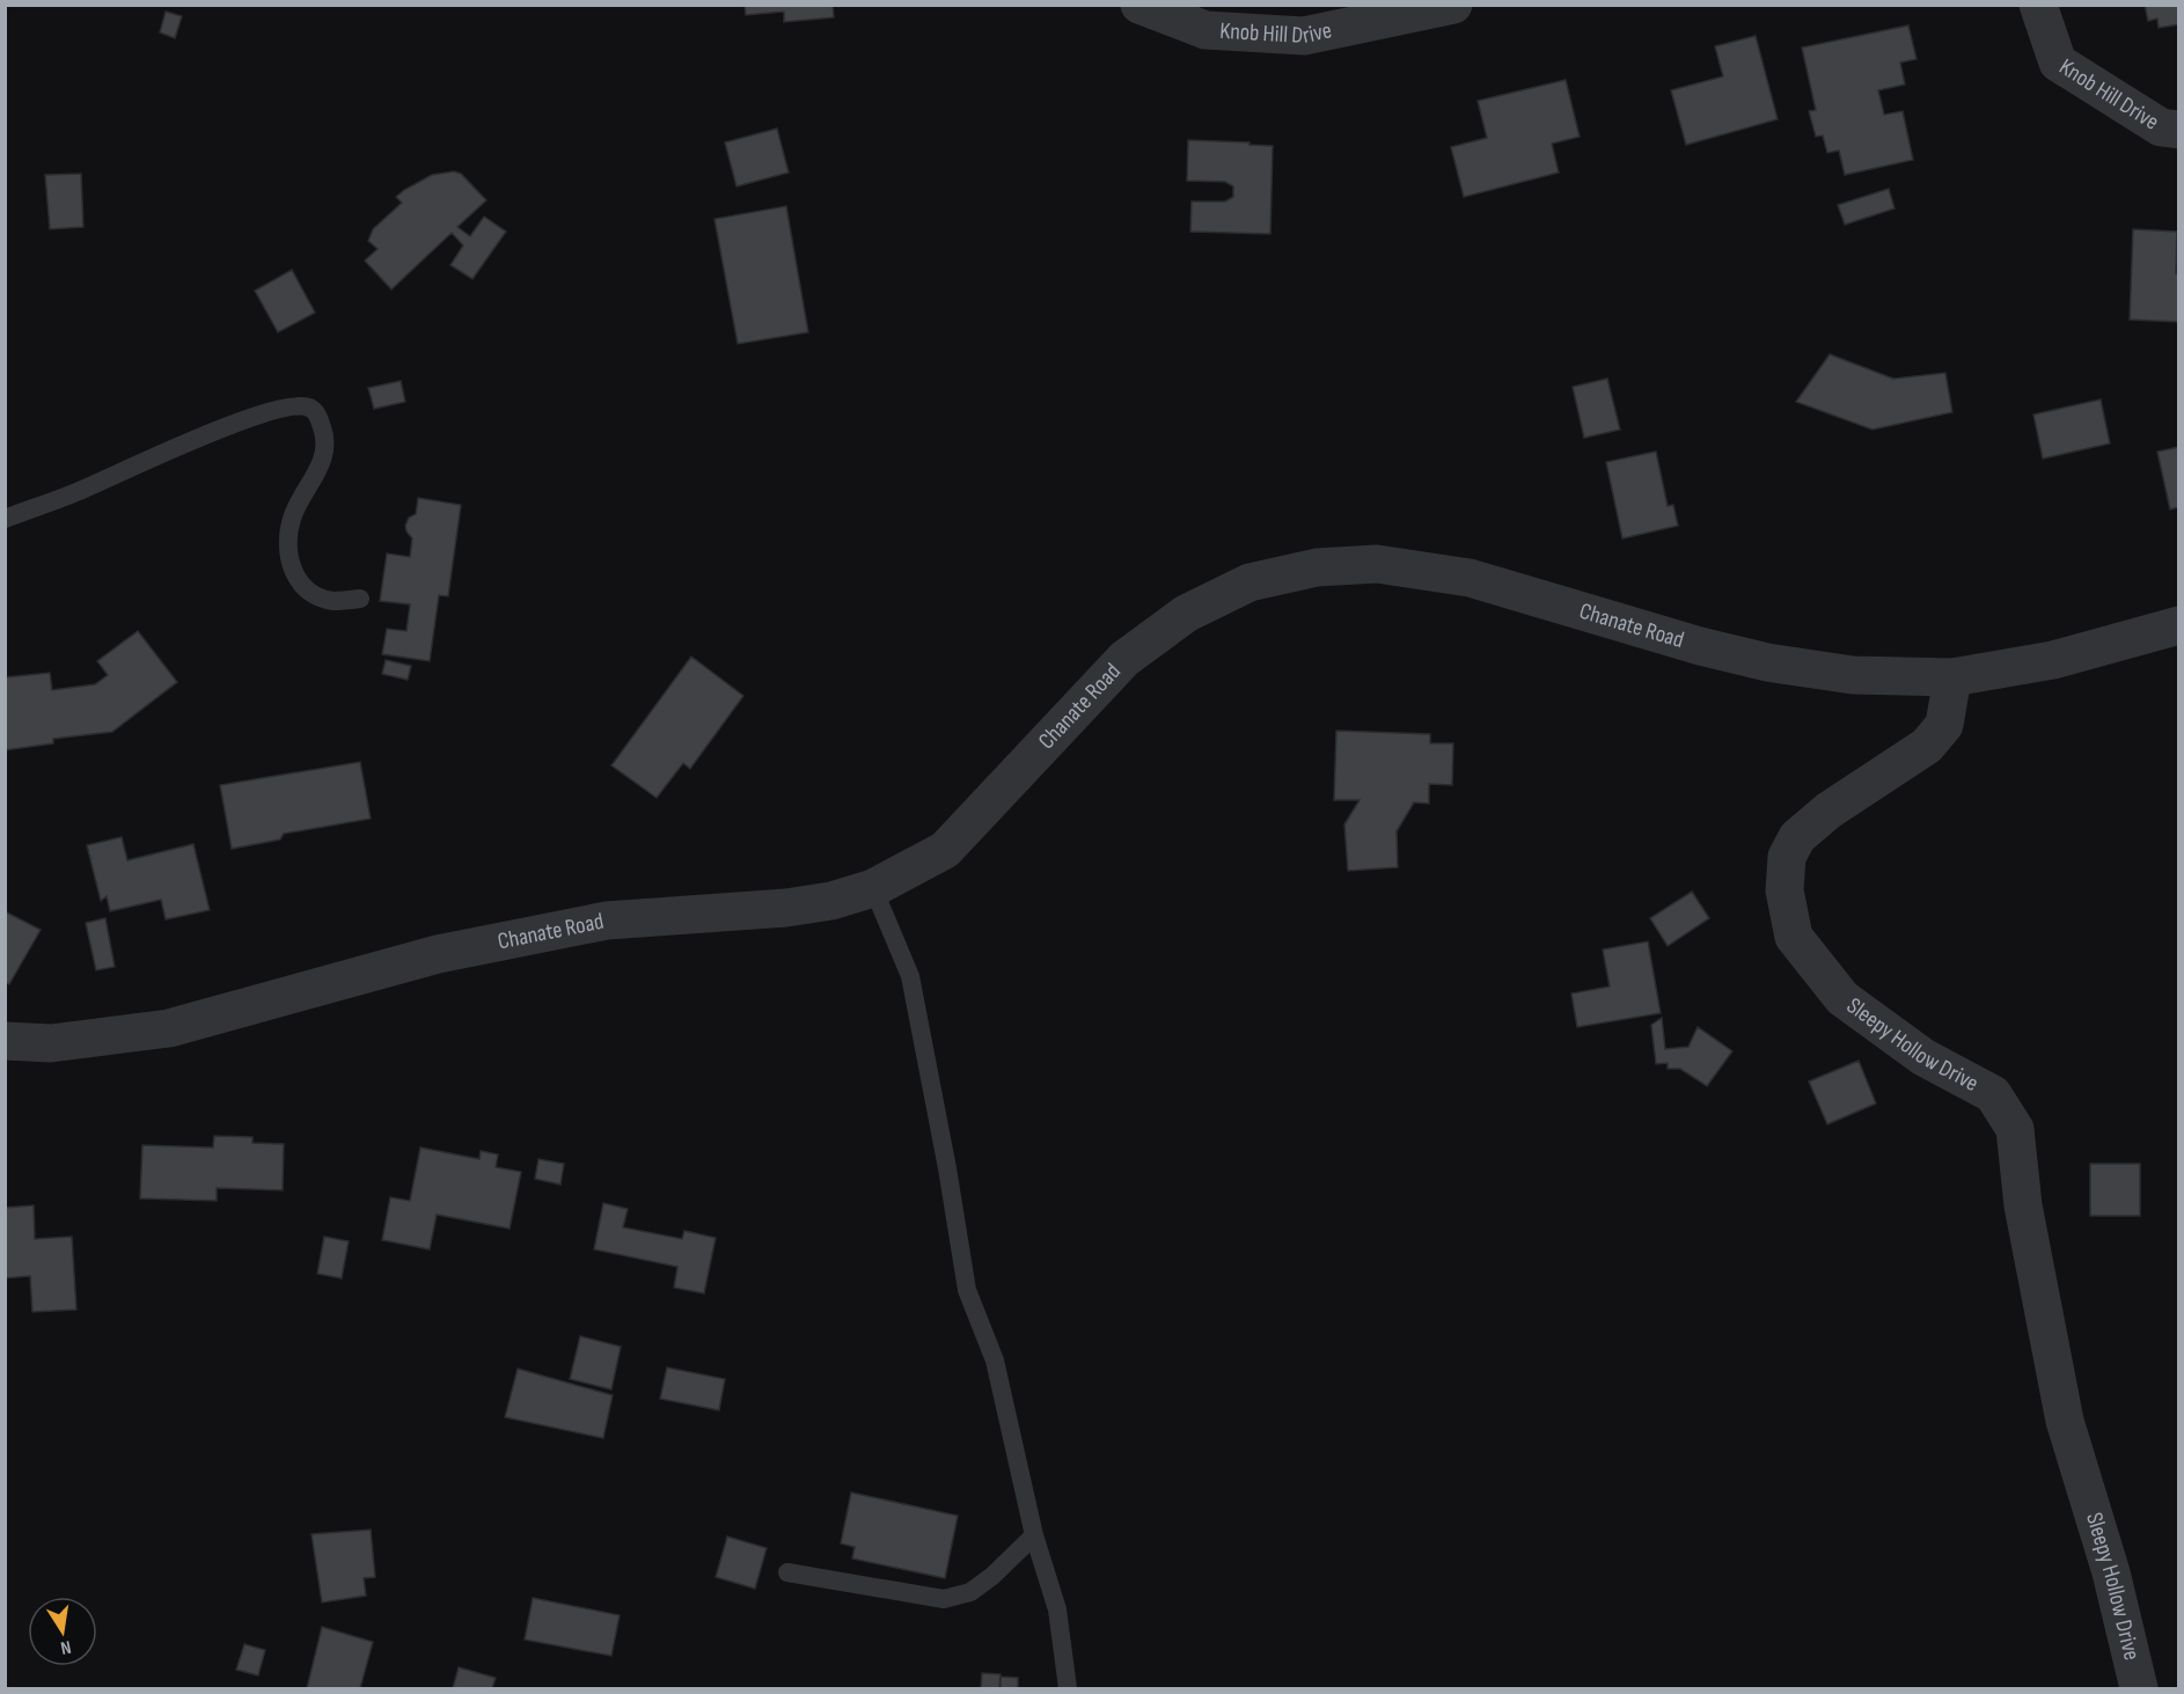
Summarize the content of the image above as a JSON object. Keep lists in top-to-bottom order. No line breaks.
{"streets":{"street":["Knob Hill Drive","Chanate Road","Sleepy Hollow Drive"]},"crossings":[["Chanate Road","Sleepy Hollow Drive"]],"north":"bottom"}
